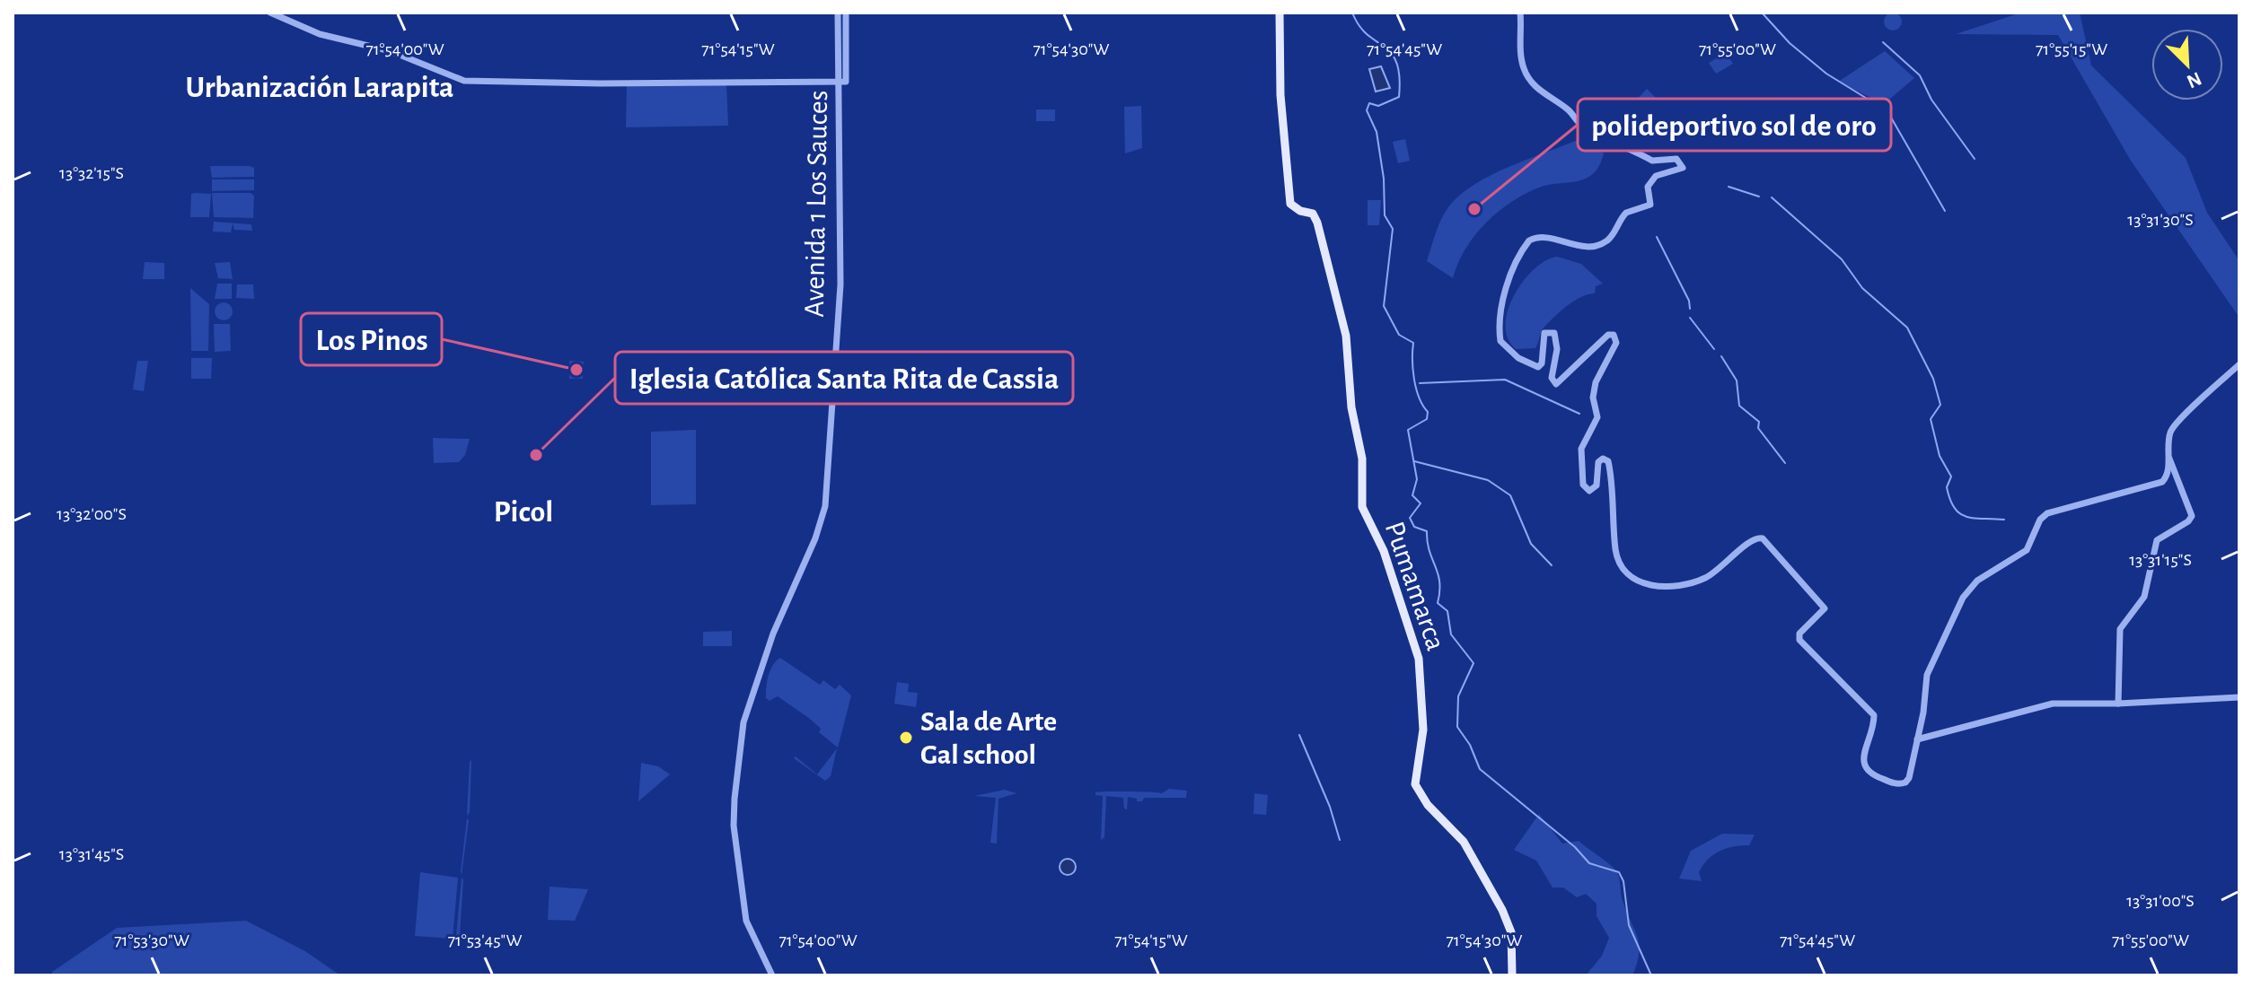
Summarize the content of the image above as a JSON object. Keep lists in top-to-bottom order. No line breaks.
{"streets":{"main road":["Pumamarca"],"street":["Avenida 1 Los Sauces"]},"districts":["Urbanización Larapita","Picol"],"places":["polideportivo sol de oro","Los Pinos","Iglesia Católica Santa Rita de Cassia","Sala de Arte Gal school"],"north":"bottom right","coordinates":["71°54'00\"W","71°54'15\"W","71°54'30\"W","71°54'45\"W","71°55'00\"W","71°55'15\"W","13°32'15\"S","13°31'30\"S","13°32'00\"S","13°31'15\"S","13°31'45\"S","13°31'00\"S","71°53'30\"W","71°53'45\"W"]}
